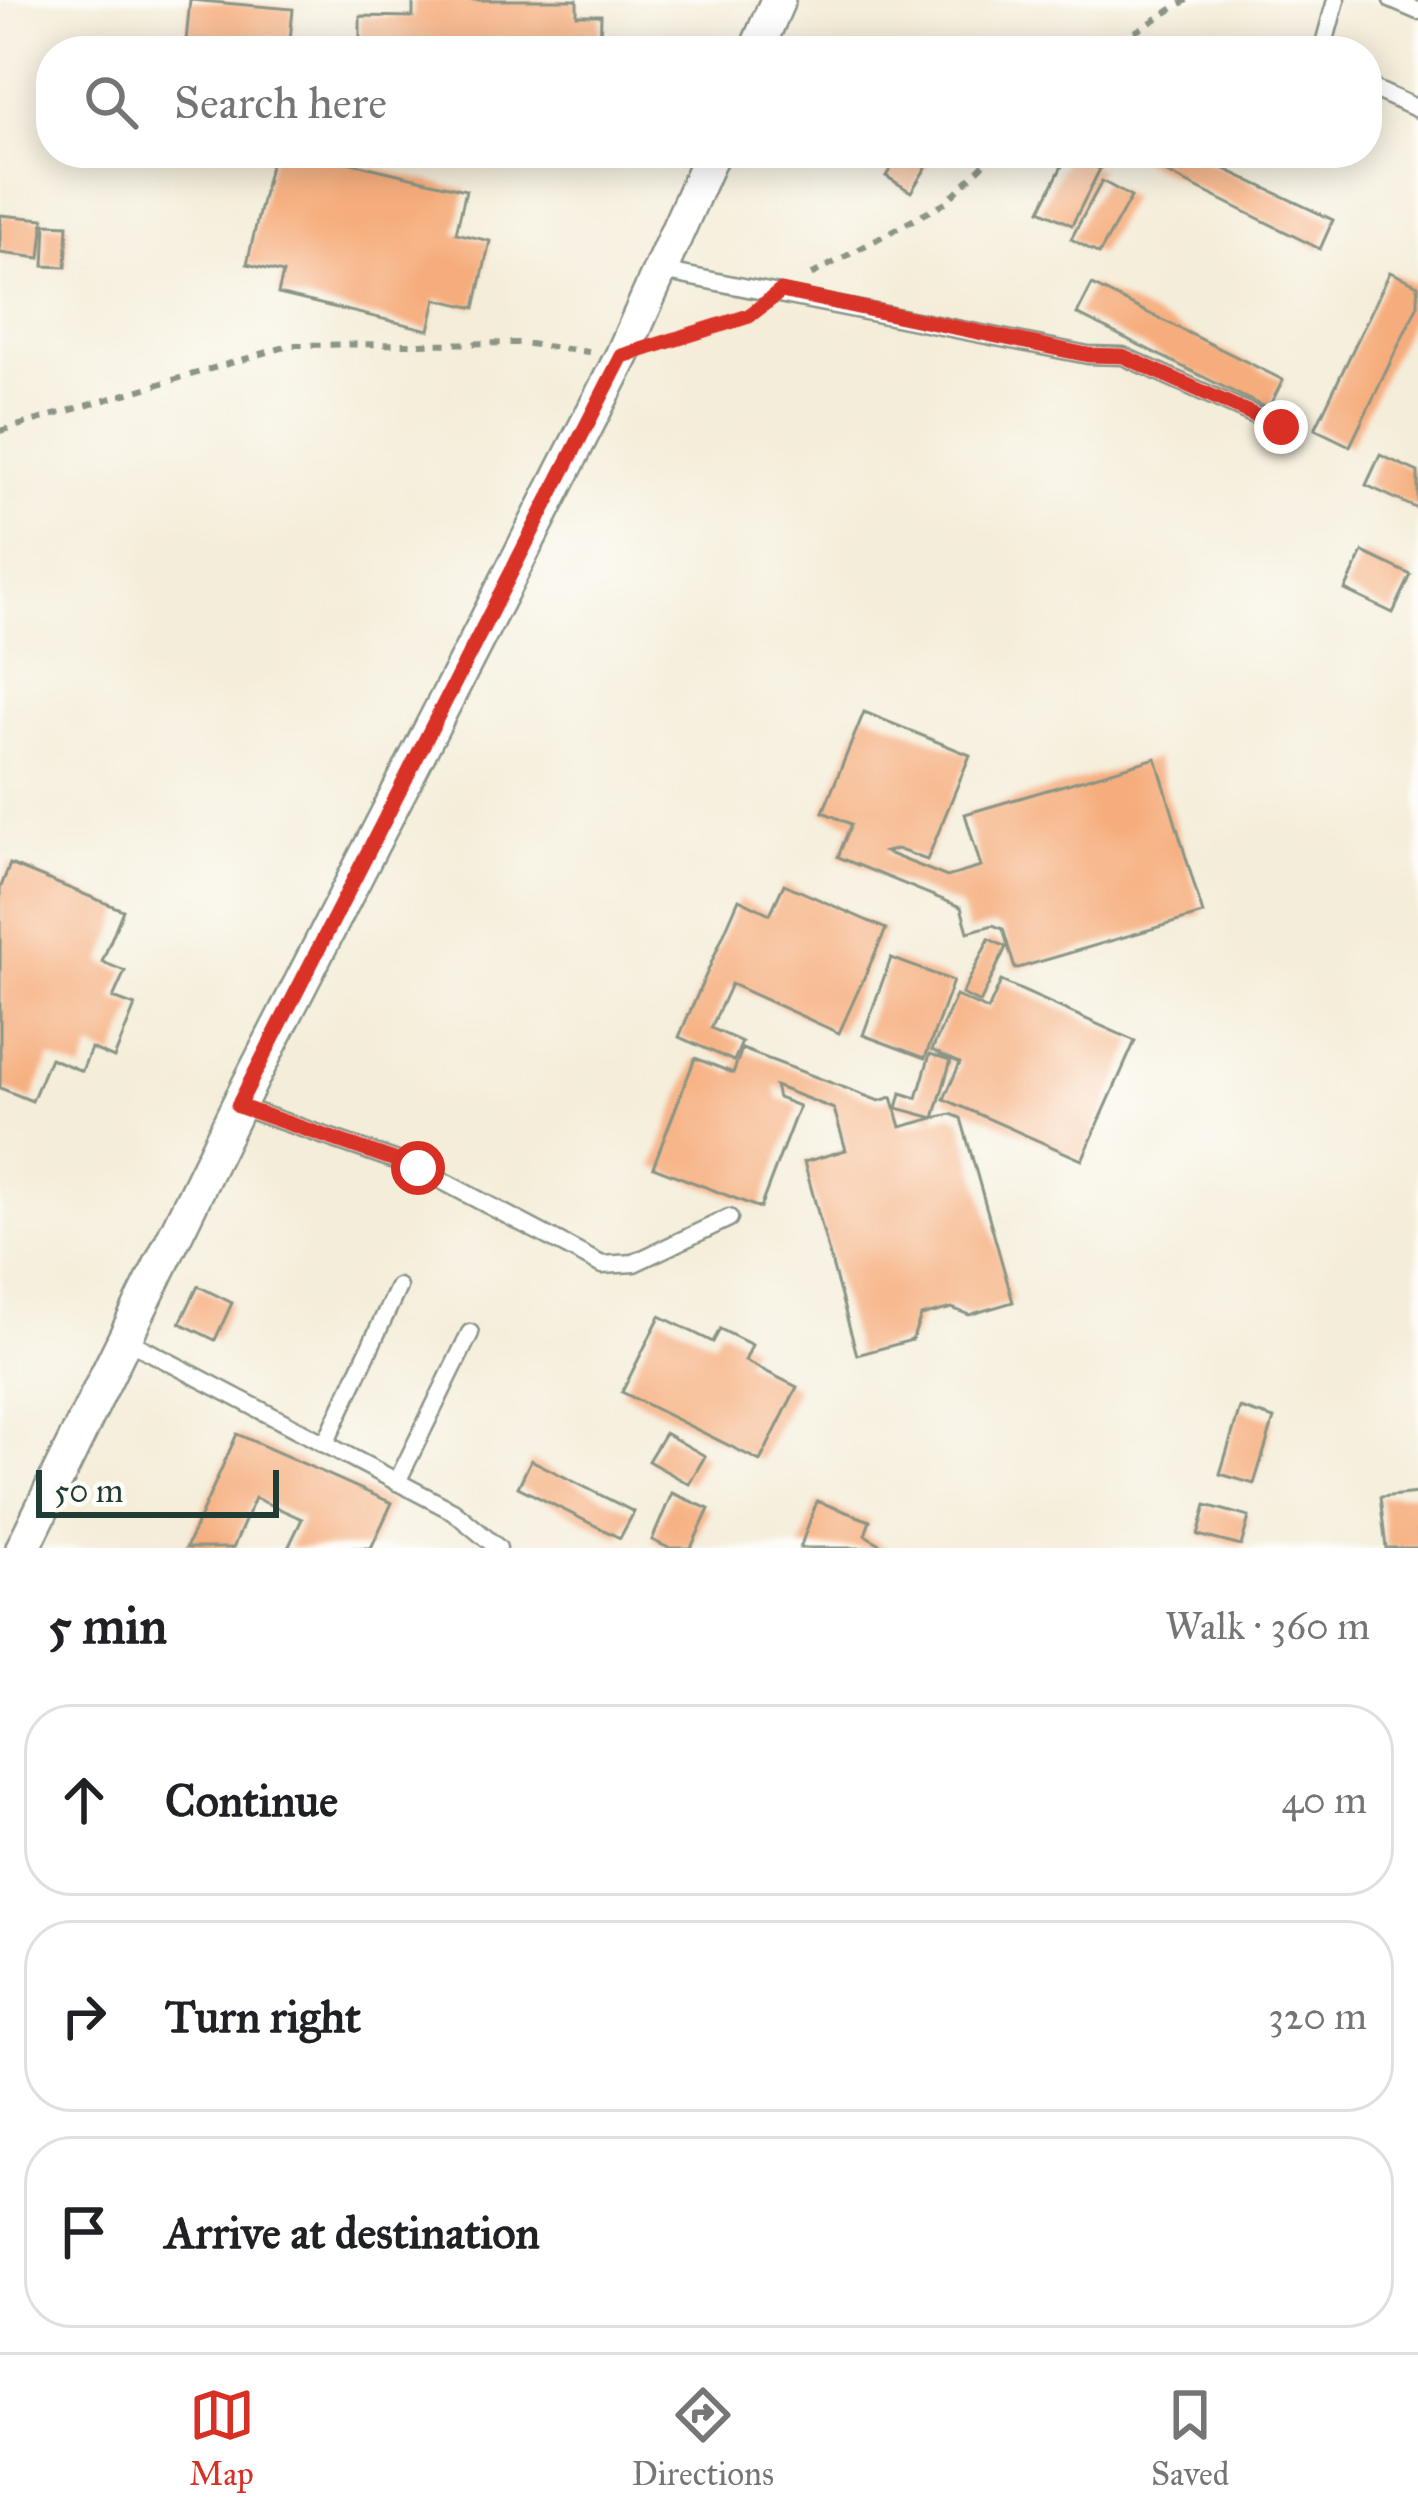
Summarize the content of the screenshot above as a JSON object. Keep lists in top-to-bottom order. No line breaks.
{"scale_bar":"50 m","page":{"search":"Search here","scale":"50 m","heading":["5 min","Walk · 360 m"],"list":[["Continue","40 m"],["Turn right","320 m"],"Arrive at destination"],"nav":["Map","Directions","Saved"]}}
